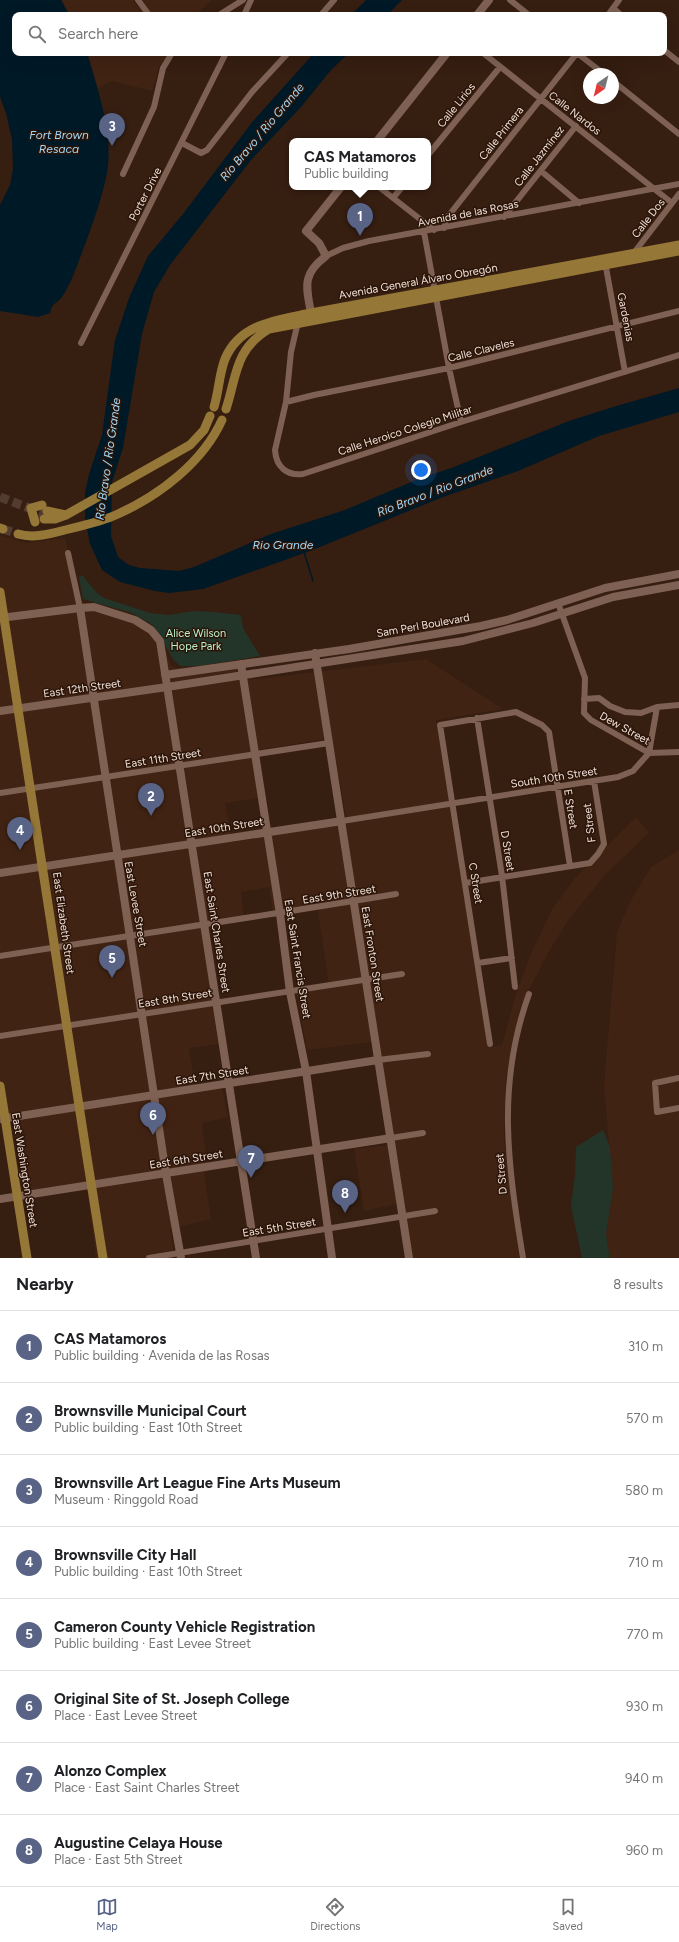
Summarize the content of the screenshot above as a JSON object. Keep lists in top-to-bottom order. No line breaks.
{"streets":{"main road":["Avenida de las Rosas","Avenida General Álvaro Obregón","Sam Perl Boulevard","East 12th Street","East 10th Street","East Levee Street","East Elizabeth Street","East Saint Charles Street","East Fronton Street","East Saint Francis Street","East 7th Street","East 6th Street","East Washington Street"],"street":["Calle Lirios","Calle Nardos","Calle Primera","Calle Jazmínez","Porter Drive","Calle Dos","Gardenias","Calle Claveles","Calle Heroico Colegio Militar","Dew Street","East 11th Street","South 10th Street","E Street","F Street","D Street","C Street","East 9th Street","East 8th Street","East 5th Street"]},"crossings":[["Calle Lirios","Calle Nardos"],["Calle Nardos","Calle Primera"],["Calle Nardos","Calle Jazmínez"],["Calle Nardos","Avenida de las Rosas"],["Calle Nardos","Calle Dos"],["Calle Primera","Avenida de las Rosas"],["Calle Jazmínez","Avenida de las Rosas"],["Avenida de las Rosas","Avenida General Álvaro Obregón"],["Calle Dos","Avenida General Álvaro Obregón"],["Avenida General Álvaro Obregón","Gardenias"],["Avenida General Álvaro Obregón","Calle Heroico Colegio Militar"],["Gardenias","Calle Claveles"],["Gardenias","Calle Heroico Colegio Militar"],["Calle Claveles","Calle Heroico Colegio Militar"],["Sam Perl Boulevard","East 12th Street"],["Sam Perl Boulevard","Dew Street"],["Sam Perl Boulevard","East Saint Charles Street"],["Sam Perl Boulevard","East Fronton Street"],["Sam Perl Boulevard","East Saint Francis Street"],["East 12th Street","East Levee Street"],["East 12th Street","East Elizabeth Street"],["East 12th Street","East Saint Charles Street"],["Dew Street","South 10th Street"],["East 11th Street","East Levee Street"],["East 11th Street","East Elizabeth Street"],["East 11th Street","East Saint Charles Street"],["East 11th Street","East Fronton Street"],["East 11th Street","East Saint Francis Street"],["South 10th Street","E Street"],["South 10th Street","F Street"],["South 10th Street","East 10th Street"],["South 10th Street","D Street"],["South 10th Street","C Street"],["E Street","F Street"],["E Street","D Street"],["E Street","C Street"],["F Street","D Street"],["F Street","C Street"],["East 10th Street","C Street"],["East 10th Street","East Levee Street"],["East 10th Street","East Elizabeth Street"],["East 10th Street","East Saint Charles Street"],["East 10th Street","East Fronton Street"],["East 10th Street","East Saint Francis Street"],["D Street","C Street"],["East 9th Street","East Levee Street"],["East 9th Street","East Elizabeth Street"],["East 9th Street","East Saint Charles Street"],["East 9th Street","East Fronton Street"],["East 9th Street","East Saint Francis Street"],["East Levee Street","East Saint Charles Street"],["East Levee Street","East 8th Street"],["East Levee Street","East 7th Street"],["East Levee Street","East 6th Street"],["East Levee Street","East 5th Street"],["East Elizabeth Street","East Saint Charles Street"],["East Elizabeth Street","East 8th Street"],["East Elizabeth Street","East 7th Street"],["East Elizabeth Street","East 6th Street"],["East Saint Charles Street","East 8th Street"],["East Saint Charles Street","East 7th Street"],["East Saint Charles Street","East 6th Street"],["East Saint Charles Street","East 5th Street"],["East Fronton Street","East 8th Street"],["East Fronton Street","East 7th Street"],["East Fronton Street","East 6th Street"],["East Fronton Street","East 5th Street"],["East Saint Francis Street","East 8th Street"],["East Saint Francis Street","East 7th Street"],["East Saint Francis Street","East 6th Street"],["East Saint Francis Street","East 5th Street"],["East 7th Street","East Washington Street"],["East 6th Street","East Washington Street"]],"water":["Río Bravo / Rio Grande","Fort Brown Resaca","Rio Grande"],"parks":["Alice Wilson Hope Park"],"north":"bottom left","page":{"search":"Search here","pins":["3","1","2","4","5","6","7","8"],"popup":["CAS Matamoros","Public building"],"heading":["Nearby","8 results"],"list":[{"mark":"1","name":"CAS Matamoros","note":"Public building · Avenida de las Rosas","value":"310 m"},{"mark":"2","name":"Brownsville Municipal Court","note":"Public building · East 10th Street","value":"570 m"},{"mark":"3","name":"Brownsville Art League Fine Arts Museum","note":"Museum · Ringgold Road","value":"580 m"},{"mark":"4","name":"Brownsville City Hall","note":"Public building · East 10th Street","value":"710 m"},{"mark":"5","name":"Cameron County Vehicle Registration","note":"Public building · East Levee Street","value":"770 m"},{"mark":"6","name":"Original Site of St. Joseph College","note":"Place · East Levee Street","value":"930 m"},{"mark":"7","name":"Alonzo Complex","note":"Place · East Saint Charles Street","value":"940 m"},{"mark":"8","name":"Augustine Celaya House","note":"Place · East 5th Street","value":"960 m"}],"nav":["Map","Directions","Saved"]}}
